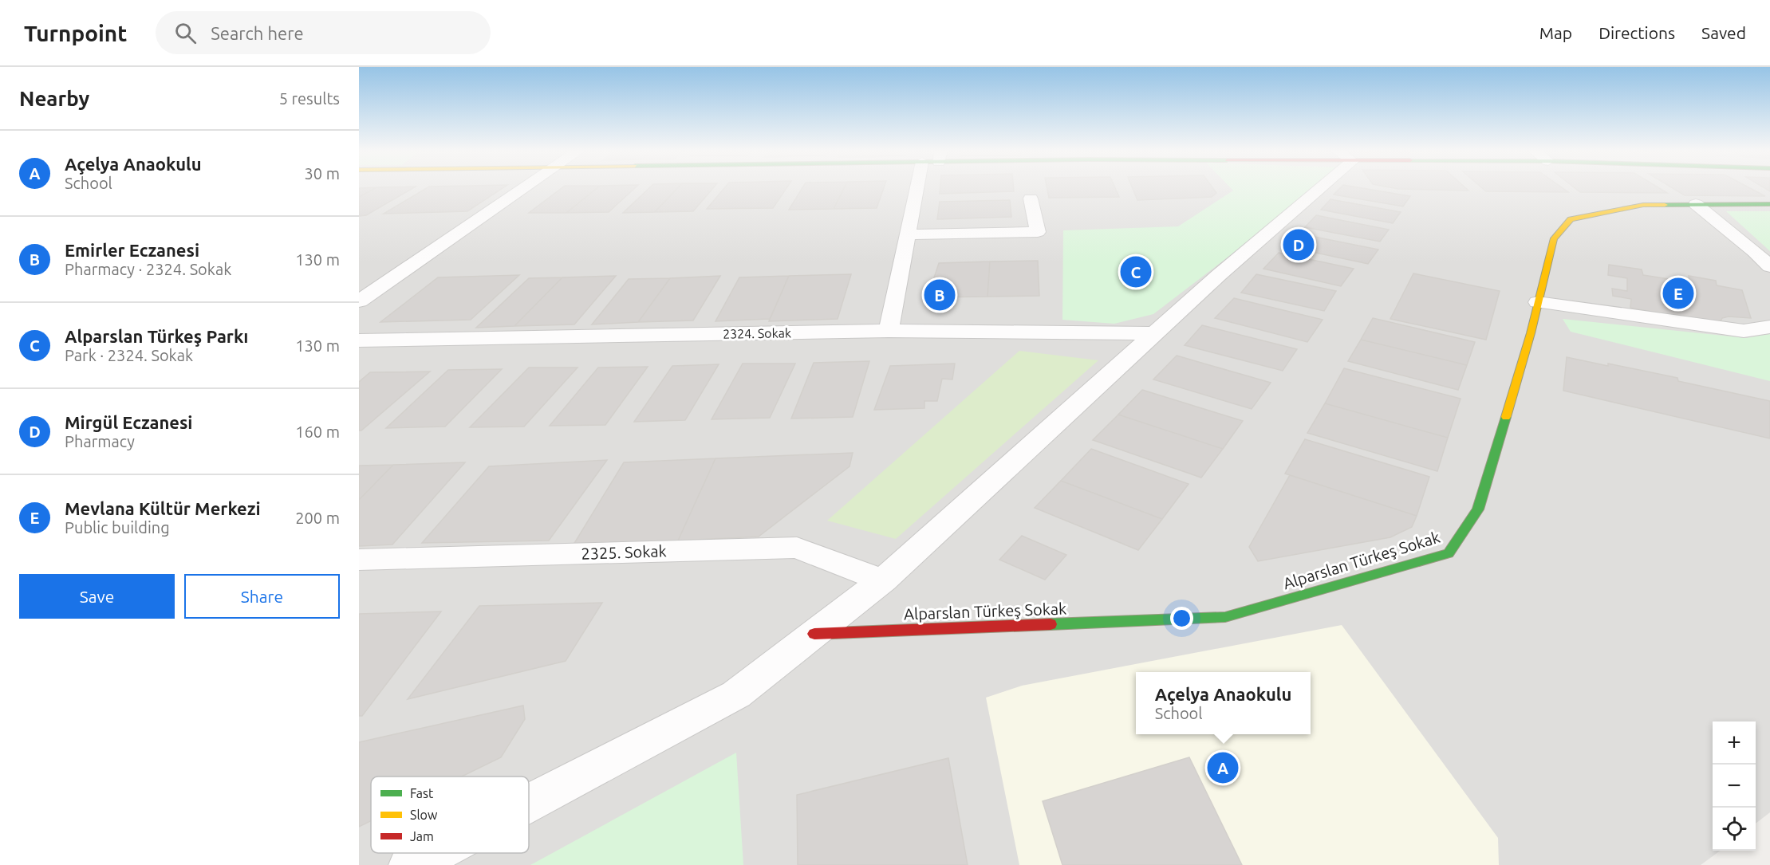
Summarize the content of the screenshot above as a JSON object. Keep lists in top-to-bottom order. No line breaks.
{"streets":{"street":["2324. Sokak","2325. Sokak","Alparslan Türkeş Sokak"]},"legend":["Fast","Slow","Jam"],"page":{"header":"Turnpoint","search":"Search here","nav":["Map","Directions","Saved"],"heading":["Nearby","5 results"],"list":[{"mark":"A","name":"Açelya Anaokulu","note":"School","value":"30 m"},{"mark":"B","name":"Emirler Eczanesi","note":"Pharmacy · 2324. Sokak","value":"130 m"},{"mark":"C","name":"Alparslan Türkeş Parkı","note":"Park · 2324. Sokak","value":"130 m"},{"mark":"D","name":"Mirgül Eczanesi","note":"Pharmacy","value":"160 m"},{"mark":"E","name":"Mevlana Kültür Merkezi","note":"Public building","value":"200 m"}],"pins":["D","C","E","B","A"],"buttons":["Save","Share"],"popup":["Açelya Anaokulu","School"],"map_buttons":["+","−"]}}
